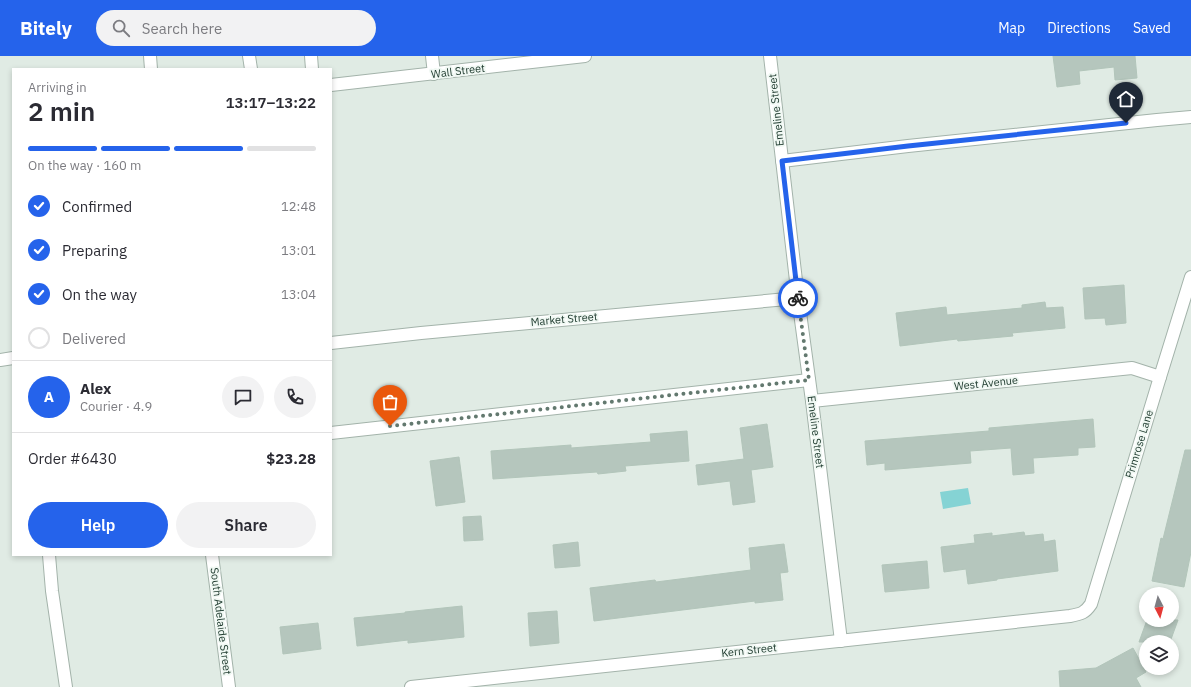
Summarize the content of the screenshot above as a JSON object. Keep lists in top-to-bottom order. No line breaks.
{"streets":{"street":["Wall Street","Emeline Street","Market Street","West Avenue","Primrose Lane","South Adelaide Street","Kern Street"]},"crossings":[["Emeline Street","Market Street"],["Emeline Street","West Avenue"],["Emeline Street","Kern Street"],["West Avenue","Primrose Lane"],["Primrose Lane","Kern Street"]],"north":"bottom","page":{"header":"Bitely","search":"Search here","nav":["Map","Directions","Saved"],"heading":["2 min","Arriving in","13:17–13:22"],"panel":["Alex","Courier · 4.9","Order #6430","$23.28"],"bar":"On the way · 160 m","list":[["Confirmed","12:48"],["Preparing","13:01"],["On the way","13:04"],"Delivered"],"round":"A","buttons":["Help","Share"]}}
